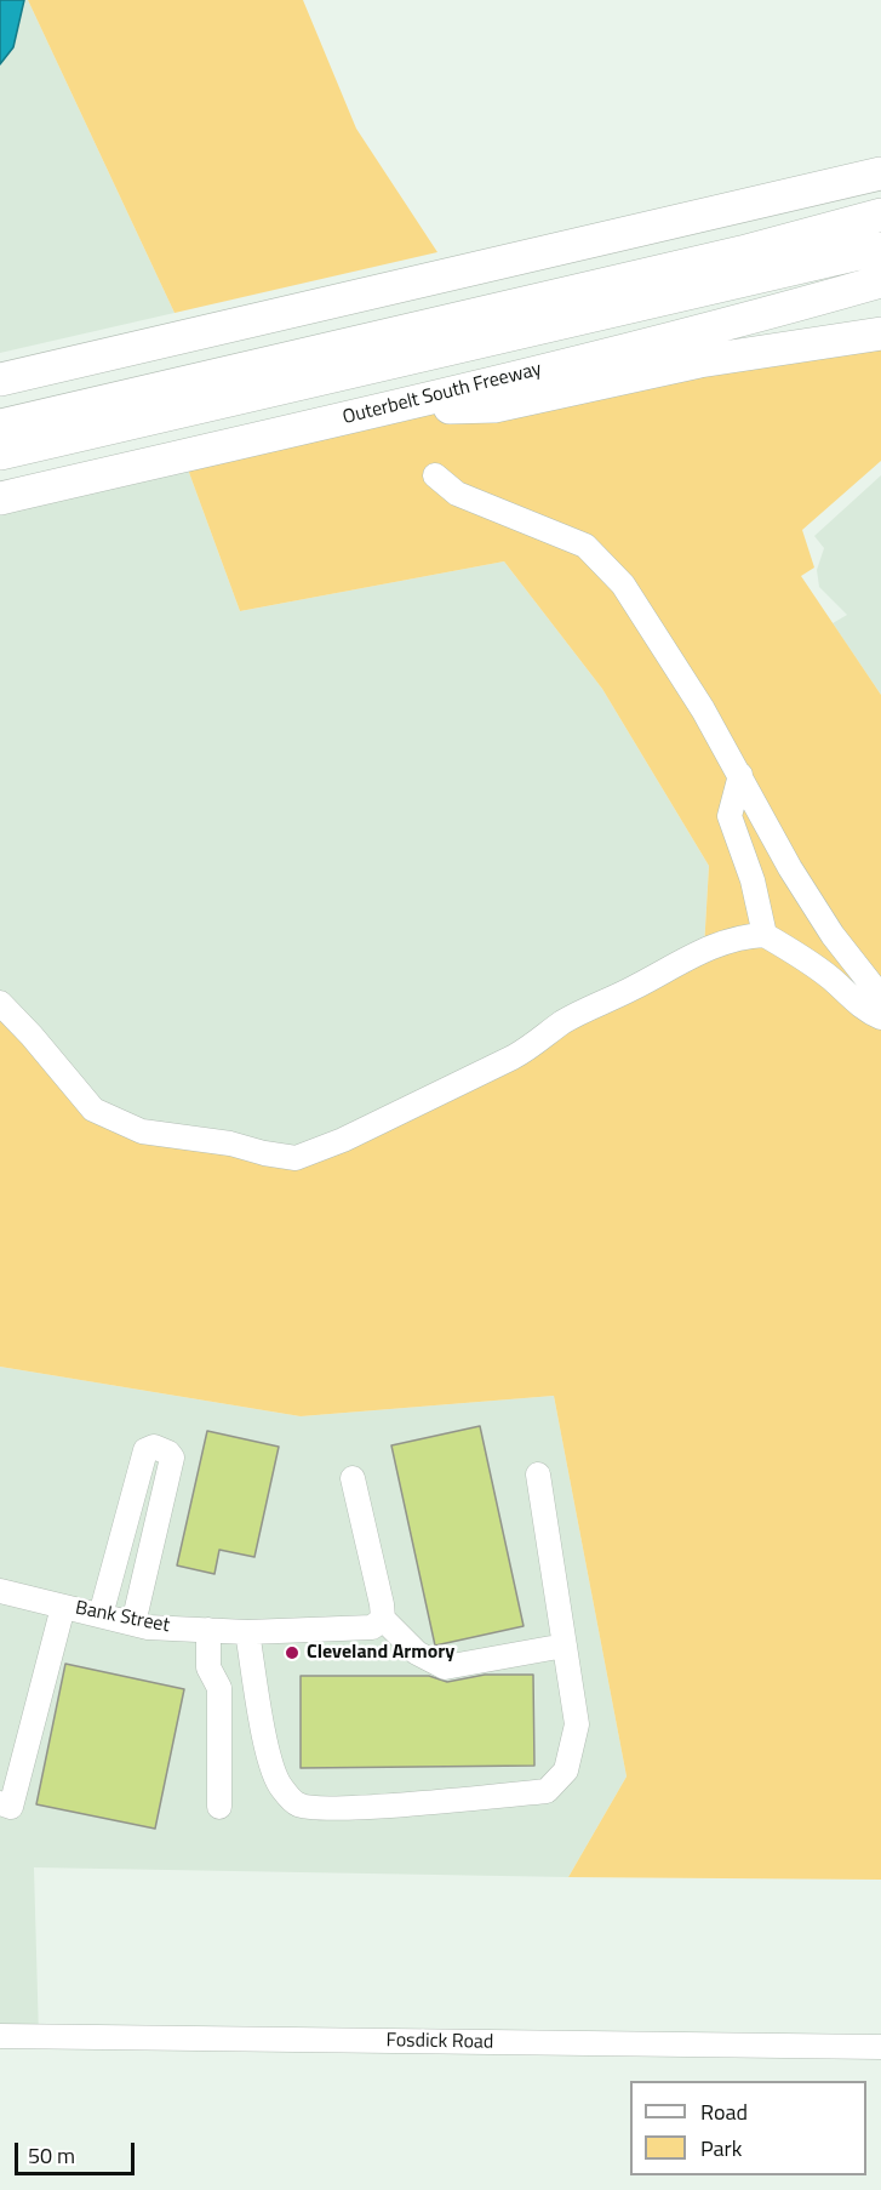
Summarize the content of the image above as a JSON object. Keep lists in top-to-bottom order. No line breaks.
{"streets":{"highway":["Outerbelt South Freeway"],"street":["Bank Street","Fosdick Road"]},"places":["Cleveland Armory"],"legend":["Road","Park"],"scale_bar":"50 m"}
